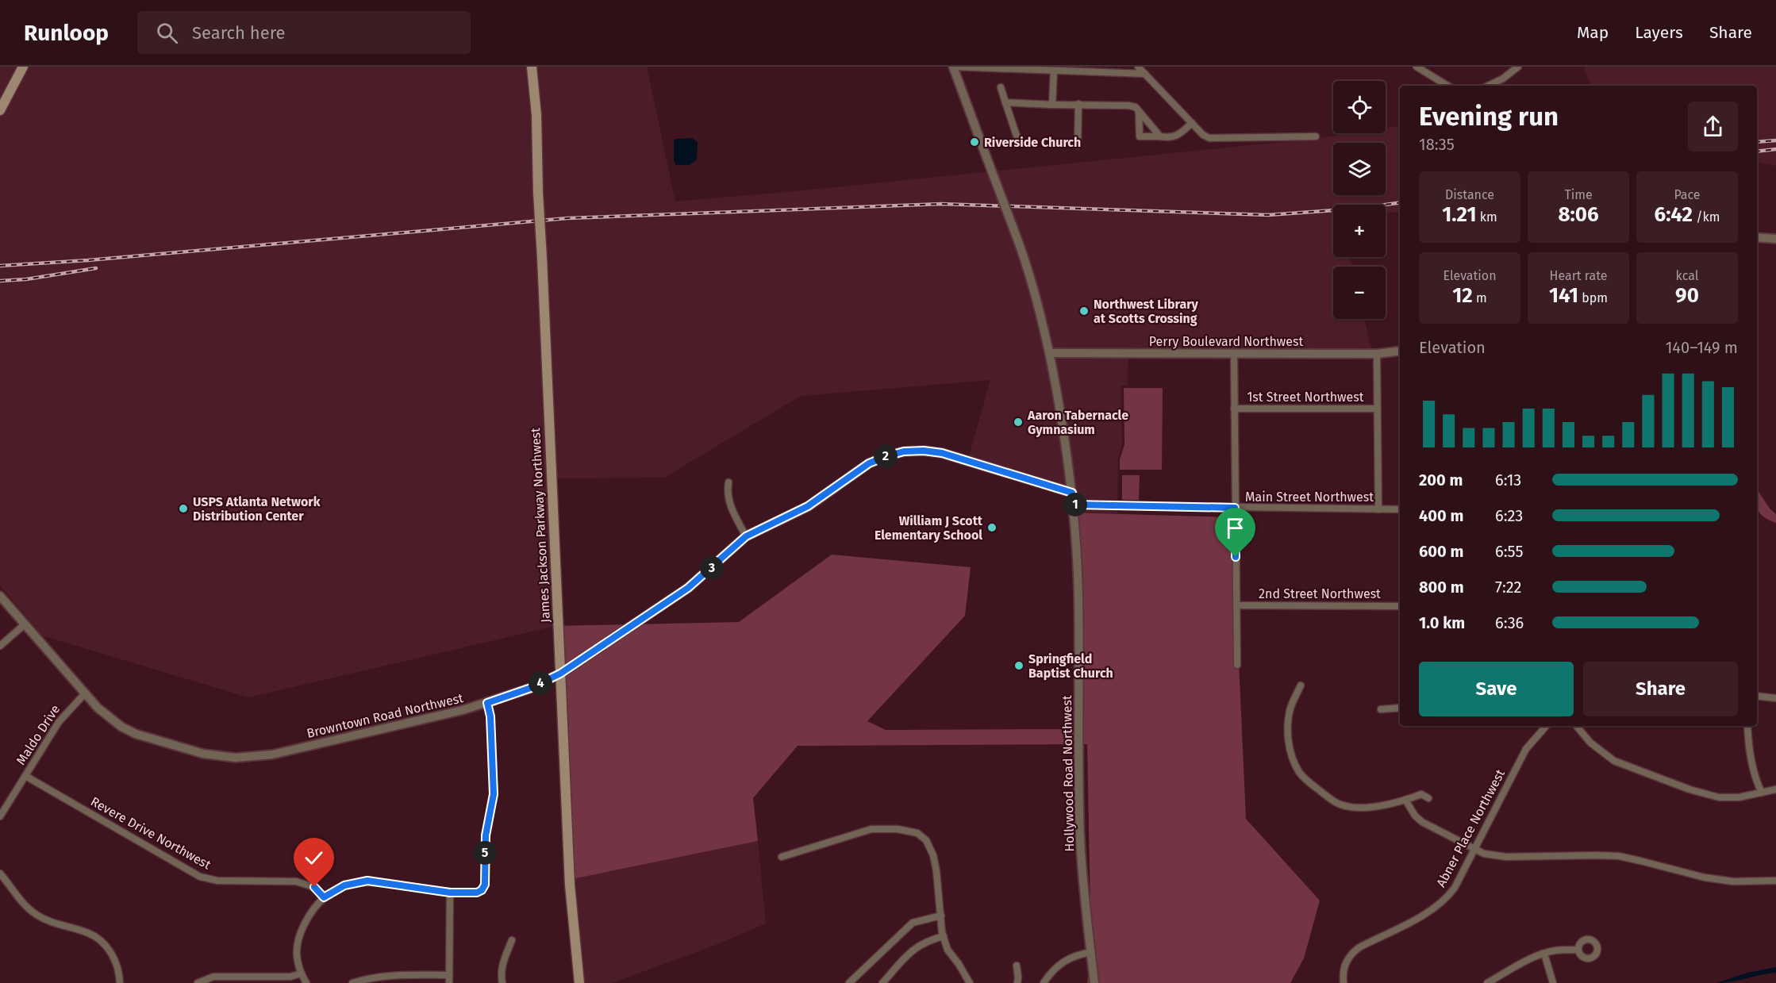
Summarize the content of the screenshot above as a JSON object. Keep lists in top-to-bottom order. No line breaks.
{"streets":{"main road":["James Jackson Parkway Northwest"],"street":["Perry Boulevard Northwest","1st Street Northwest","Main Street Northwest","2nd Street Northwest","Browntown Road Northwest","Maldo Drive","Hollywood Road Northwest","Abner Place Northwest","Revere Drive Northwest"]},"crossings":[["Perry Boulevard Northwest","Hollywood Road Northwest"],["Main Street Northwest","Hollywood Road Northwest"],["James Jackson Parkway Northwest","Browntown Road Northwest"],["Browntown Road Northwest","Maldo Drive"],["Browntown Road Northwest","Hollywood Road Northwest"],["Maldo Drive","Revere Drive Northwest"]],"places":["Riverside Church","Northwest Library at Scotts Crossing","Aaron Tabernacle Gymnasium","USPS Atlanta Network Distribution Center","William J Scott Elementary School","Springfield Baptist Church"],"page":{"header":"Runloop","search":"Search here","nav":["Map","Layers","Share"],"map_buttons":["+","−"],"heading":["Evening run","18:35"],"stats":[["Distance","1.21 km"],["Time","8:06"],["Pace","6:42 /km"],["Elevation","12 m"],["Heart rate","141 bpm"],["kcal","90"]],"chart":["Elevation","140–149 m"],"pins":["2","1","3","4","5"],"list":[{"name":"200 m","note":"6:13"},{"name":"400 m","note":"6:23"},{"name":"600 m","note":"6:55"},{"name":"800 m","note":"7:22"},{"name":"1.0 km","note":"6:36"}],"buttons":["Save","Share"]}}
